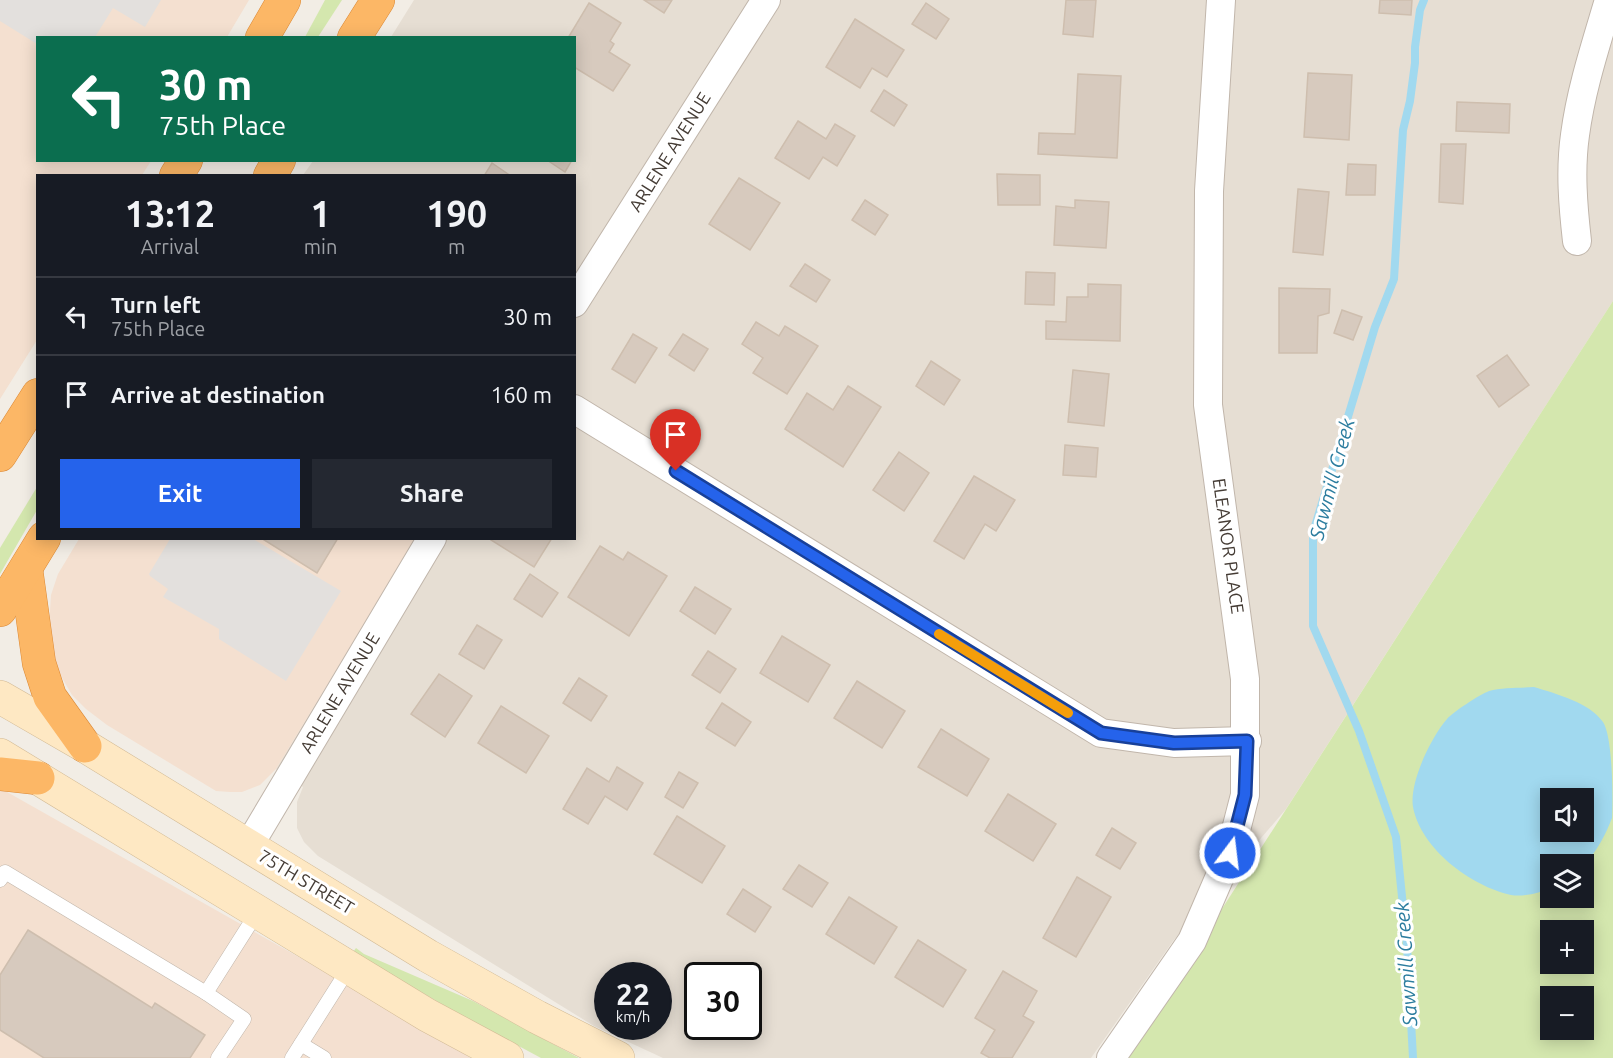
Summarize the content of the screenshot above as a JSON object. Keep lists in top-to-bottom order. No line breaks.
{"streets":{"main road":["75TH STREET"],"street":["ARLENE AVENUE","ELEANOR PLACE"]},"crossings":[["ARLENE AVENUE","75TH STREET"]],"water":["Sawmill Creek"],"page":{"turn":["30 m","75th Place"],"eta":["13:12","Arrival","1","min","190","m"],"list":[{"name":"Turn left","note":"75th Place","value":"30 m"},{"name":"Arrive at destination","value":"160 m"}],"buttons":["Exit","Share"],"map_buttons":["+","−"],"speed":"22 km/h","limit":"30"}}
